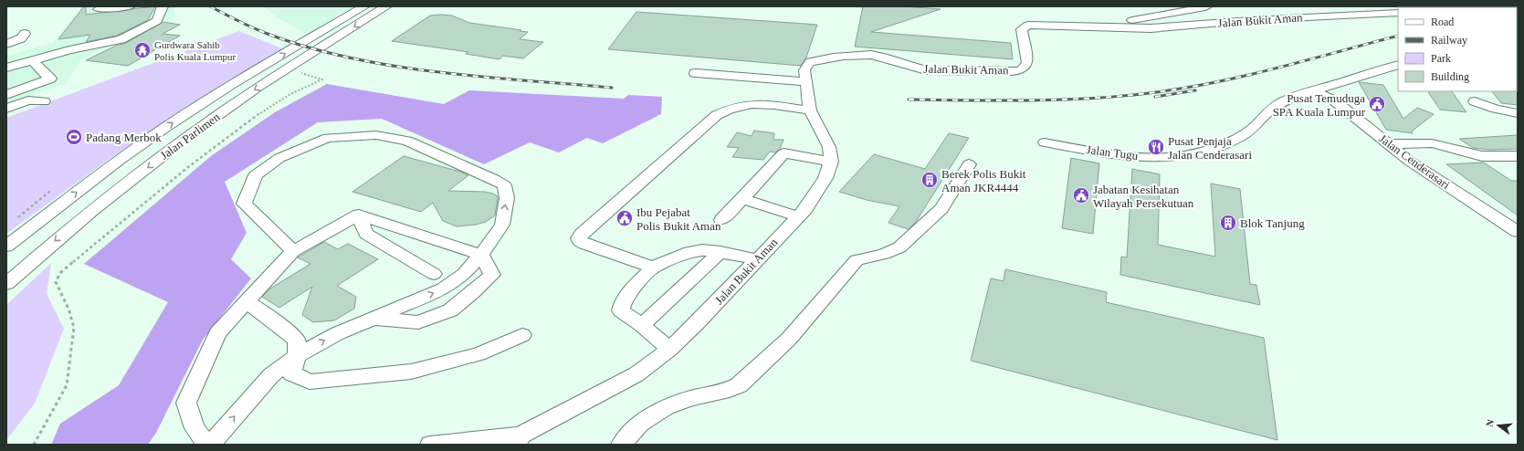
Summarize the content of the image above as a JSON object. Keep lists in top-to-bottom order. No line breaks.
{"streets":{"street":["Jalan Bukit Aman","Jalan Parlimen","Jalan Tugu","Jalan Cenderasari"]},"crossings":[["Jalan Tugu","Jalan Cenderasari"]],"places":{"temple":["Gurdwara Sahib Polis Kuala Lumpur"],"public building":["Pusat Temuduga SPA Kuala Lumpur","Jabatan Kesihatan Wilayah Persekutuan","Ibu Pejabat Polis Bukit Aman"],"sports":["Padang Merbok"],"restaurant":["Pusat Penjaja Jalan Cenderasari"],"building":["Berek Polis Bukit Aman JKR4444","Blok Tanjung"]},"legend":["Road","Railway","Park","Building"],"north":"left"}
